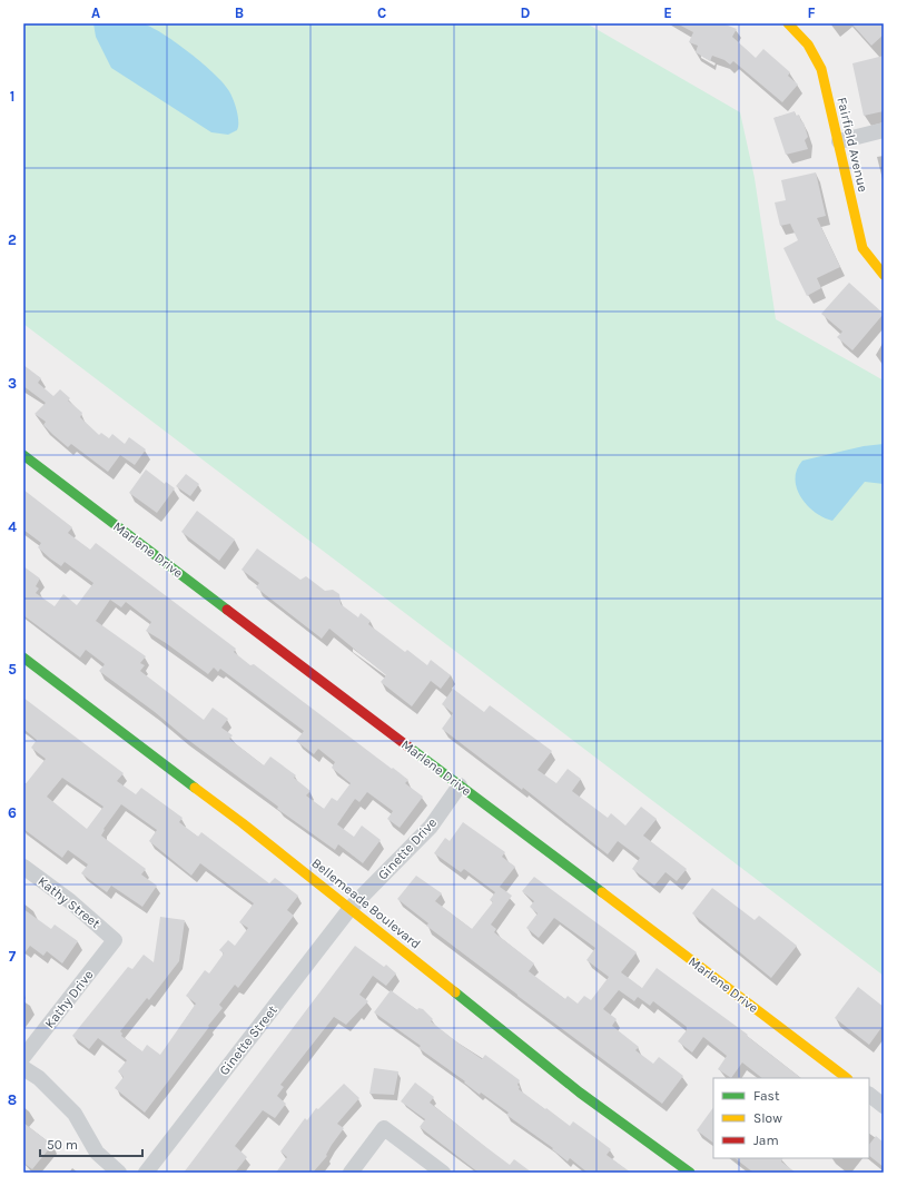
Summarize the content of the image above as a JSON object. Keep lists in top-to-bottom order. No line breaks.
{"streets":{"street":["Fairfield Avenue","Marlene Drive","Ginette Drive","Kathy Street","Bellemeade Boulevard","Kathy Drive","Ginette Street"]},"crossings":[["Marlene Drive","Ginette Drive"],["Ginette Drive","Bellemeade Boulevard"],["Ginette Drive","Ginette Street"],["Kathy Street","Kathy Drive"],["Bellemeade Boulevard","Ginette Street"]],"legend":["Fast","Slow","Jam"],"scale_bar":"50 m","grid":{"columns":["A","B","C","D","E","F"],"rows":["1","2","3","4","5","6","7","8"]}}
